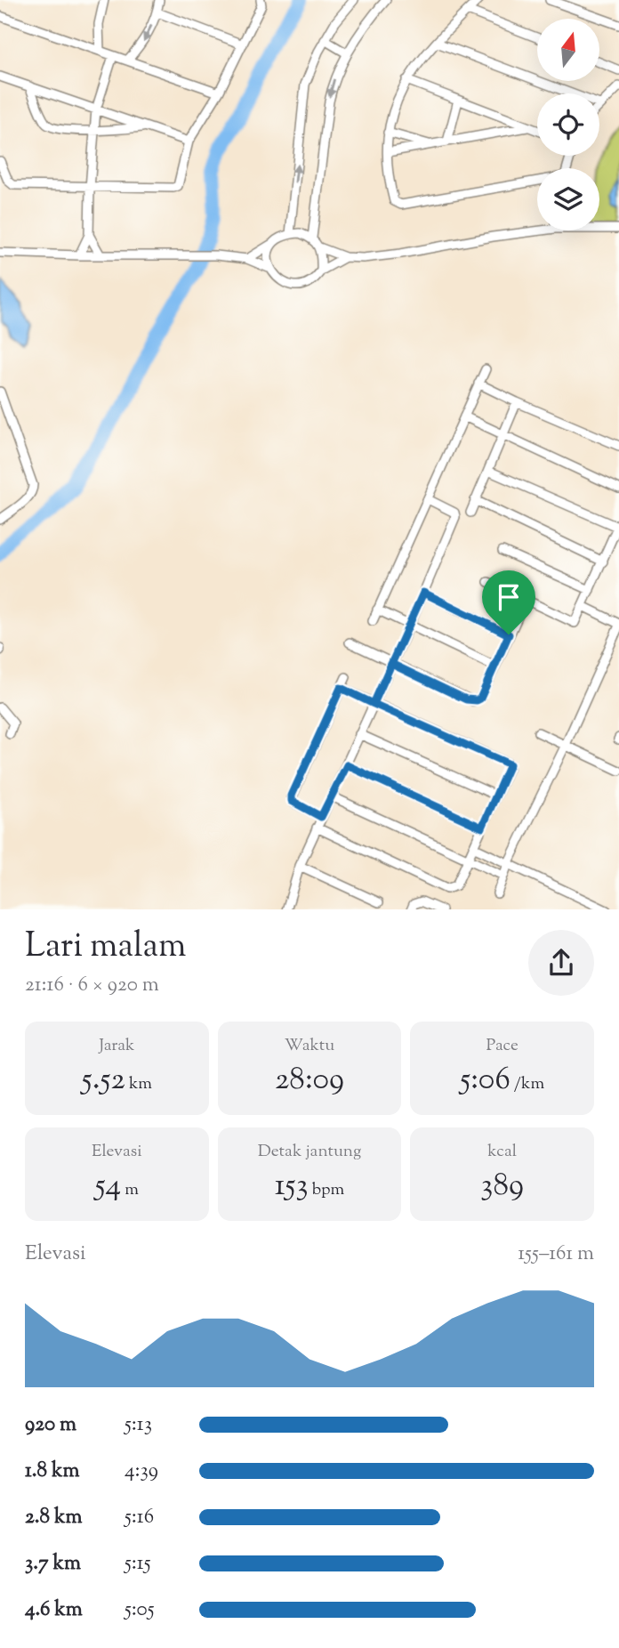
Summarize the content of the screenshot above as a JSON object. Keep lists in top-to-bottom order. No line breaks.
{"north":"top","page":{"heading":["Lari malam","21:16 · 6 × 920 m"],"stats":[["Jarak","5.52 km"],["Waktu","28:09"],["Pace","5:06 /km"],["Elevasi","54 m"],["Detak jantung","153 bpm"],["kcal","389"]],"chart":["Elevasi","155–161 m"],"list":[{"name":"920 m","note":"5:13"},{"name":"1.8 km","note":"4:39"},{"name":"2.8 km","note":"5:16"},{"name":"3.7 km","note":"5:15"},{"name":"4.6 km","note":"5:05"}]}}
